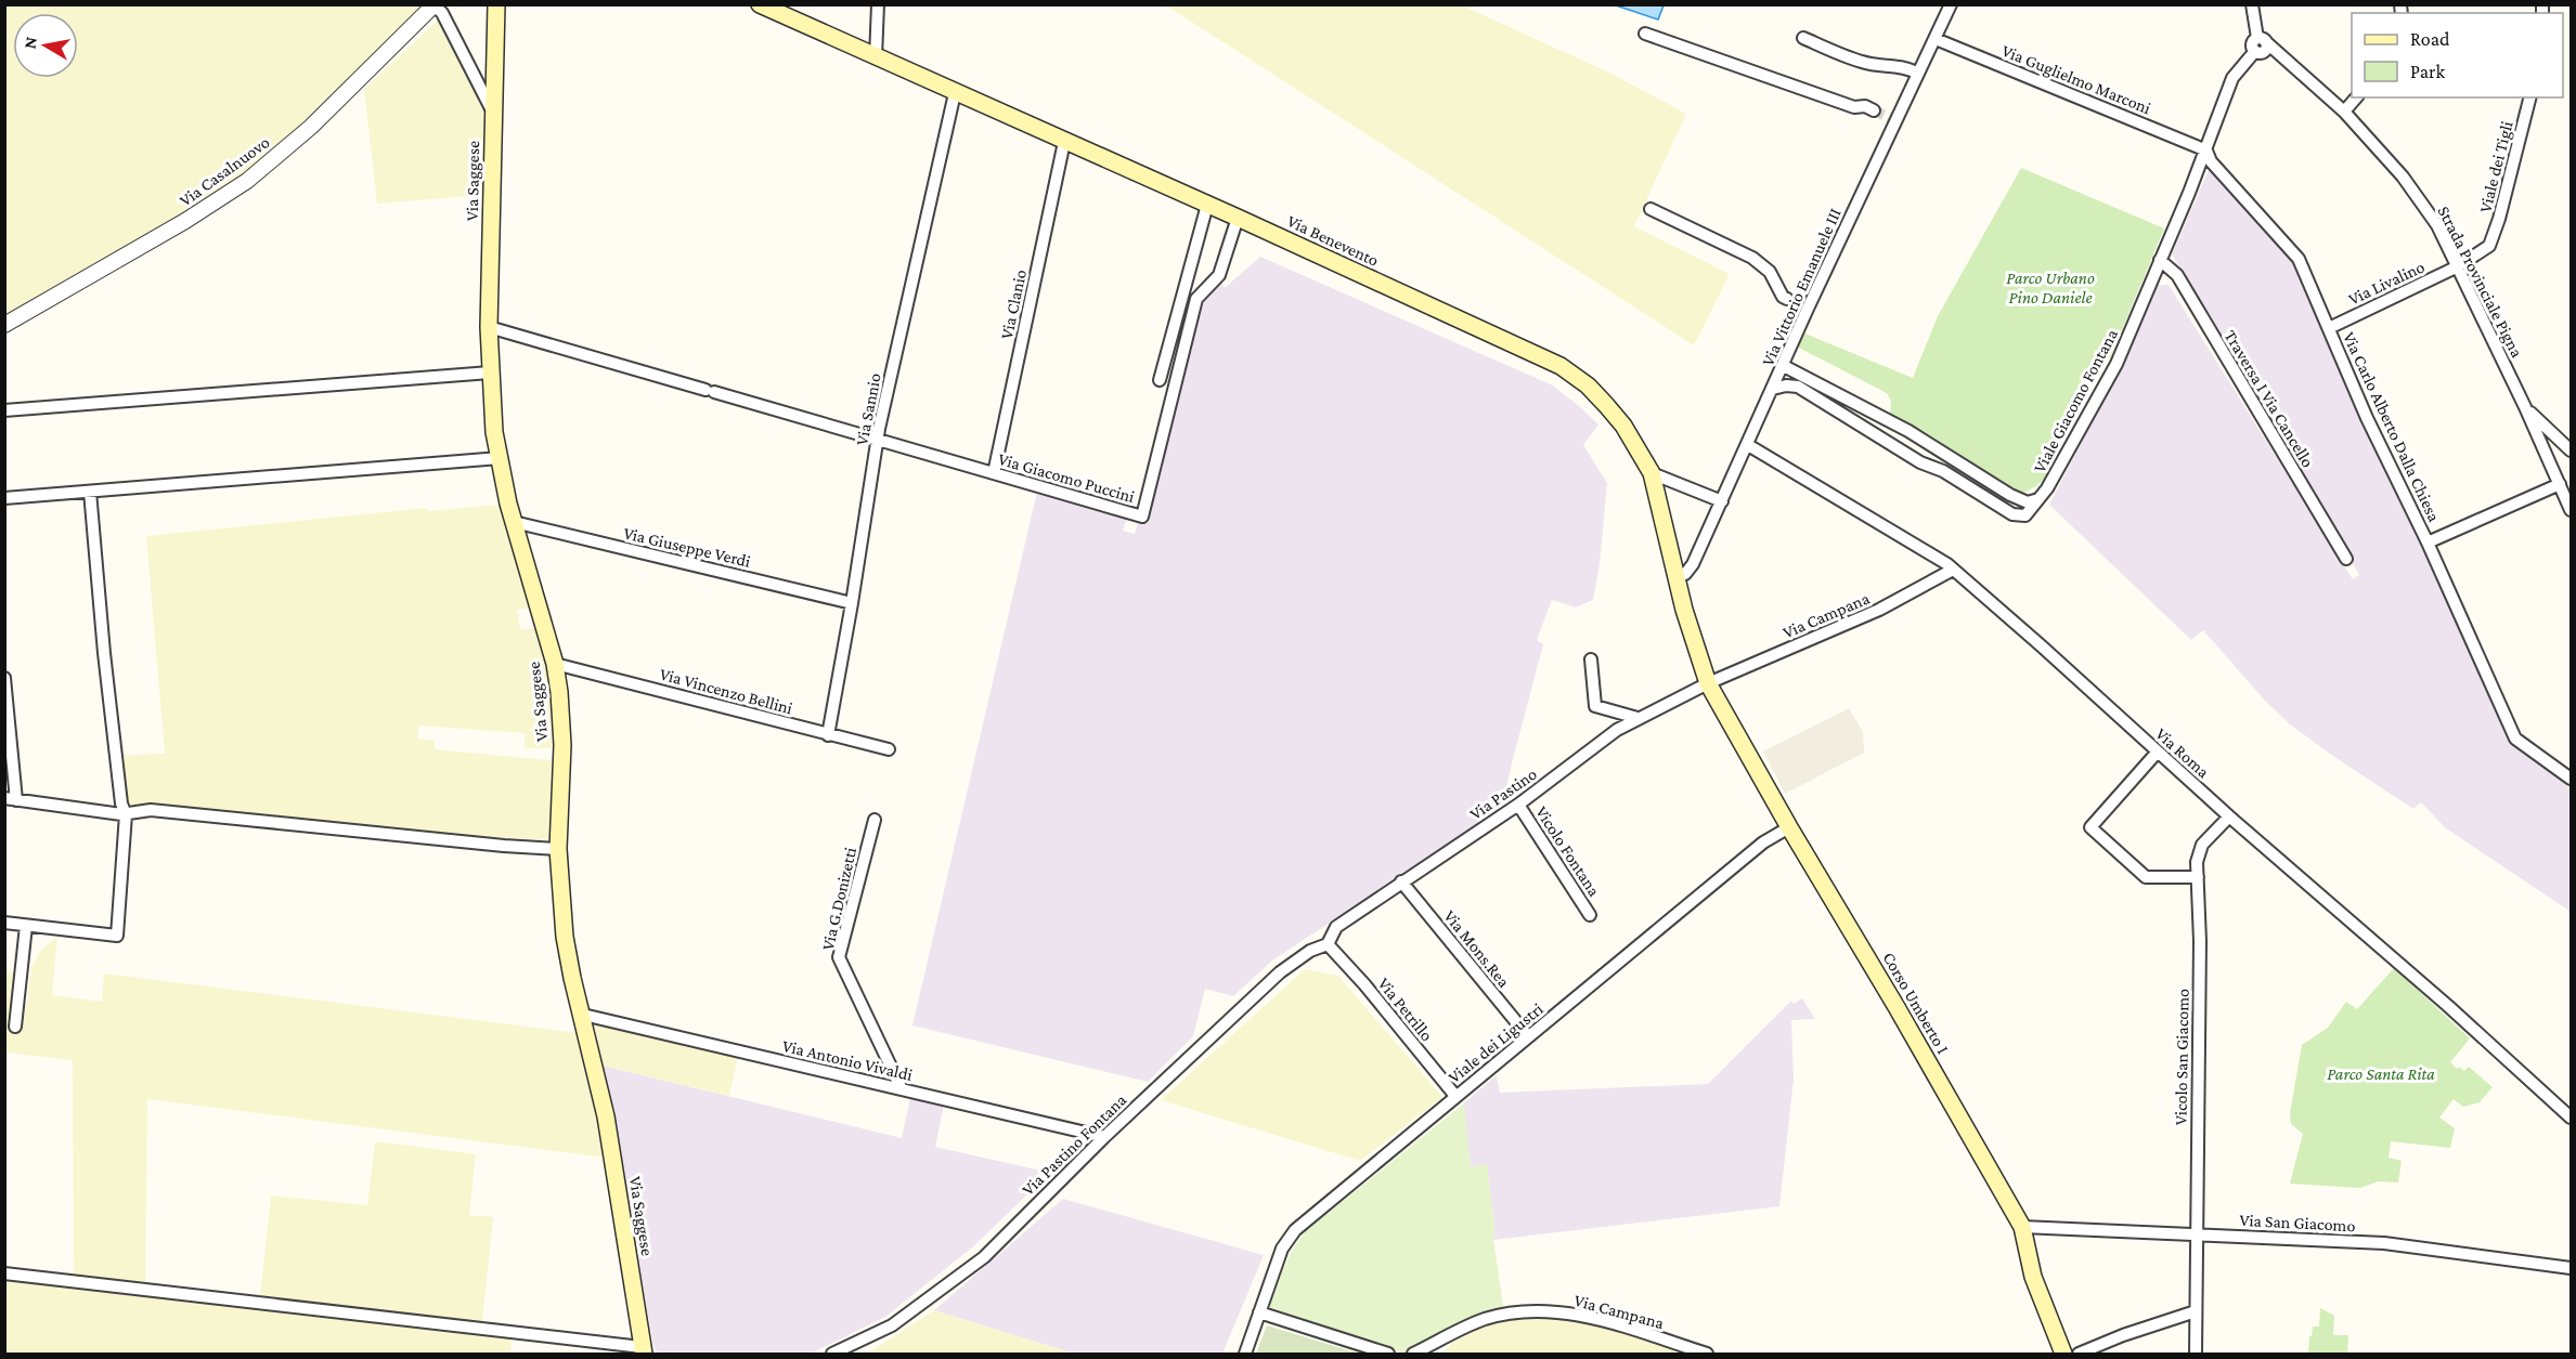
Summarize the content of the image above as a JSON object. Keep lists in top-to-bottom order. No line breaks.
{"streets":{"main road":["Via Saggese","Via Benevento","Corso Umberto I"],"street":["Via Guglielmo Marconi","Viale dei Tigli","Via Casalnuovo","Strada Provinciale Pigna","Via Livalino","Via Vittorio Emanuele III","Via Clanio","Traversa I Via Cancello","Viale Giacomo Fontana","Via Sannio","Via Carlo Alberto Dalla Chiesa","Via Giacomo Puccini","Via Giuseppe Verdi","Via Campana","Via Vincenzo Bellini","Via Roma","Via Pastino","Vicolo Fontana","Via G.Donizetti","Via Mons.Rea","Via Petrillo","Viale dei Ligustri","Vicolo San Giacomo","Via Antonio Vivaldi","Via Pastino Fontana","Via San Giacomo"]},"crossings":[["Via Guglielmo Marconi","Via Vittorio Emanuele III"],["Via Guglielmo Marconi","Viale Giacomo Fontana"],["Via Guglielmo Marconi","Via Carlo Alberto Dalla Chiesa"],["Viale dei Tigli","Strada Provinciale Pigna"],["Viale dei Tigli","Via Livalino"],["Via Saggese","Via Giacomo Puccini"],["Via Saggese","Via Giuseppe Verdi"],["Via Saggese","Via Vincenzo Bellini"],["Via Saggese","Via Antonio Vivaldi"],["Via Benevento","Via Vittorio Emanuele III"],["Via Benevento","Via Clanio"],["Via Benevento","Via Sannio"],["Via Benevento","Via Giacomo Puccini"],["Via Benevento","Via Campana"],["Via Benevento","Via Pastino"],["Via Benevento","Corso Umberto I"],["Strada Provinciale Pigna","Via Livalino"],["Strada Provinciale Pigna","Viale Giacomo Fontana"],["Via Livalino","Via Carlo Alberto Dalla Chiesa"],["Via Vittorio Emanuele III","Viale Giacomo Fontana"],["Via Vittorio Emanuele III","Via Roma"],["Via Clanio","Via Giacomo Puccini"],["Traversa I Via Cancello","Viale Giacomo Fontana"],["Viale Giacomo Fontana","Via Carlo Alberto Dalla Chiesa"],["Via Sannio","Via Giacomo Puccini"],["Via Sannio","Via Giuseppe Verdi"],["Via Sannio","Via Vincenzo Bellini"],["Via Campana","Via Roma"],["Via Campana","Via Pastino"],["Via Campana","Corso Umberto I"],["Via Roma","Vicolo San Giacomo"],["Via Pastino","Vicolo Fontana"],["Via Pastino","Via Mons.Rea"],["Via Pastino","Corso Umberto I"],["Via Pastino","Via Petrillo"],["Via Pastino","Via Pastino Fontana"],["Via G.Donizetti","Via Antonio Vivaldi"],["Via Mons.Rea","Viale dei Ligustri"],["Corso Umberto I","Viale dei Ligustri"],["Corso Umberto I","Via San Giacomo"],["Via Petrillo","Viale dei Ligustri"],["Via Petrillo","Via Pastino Fontana"],["Vicolo San Giacomo","Via San Giacomo"],["Via Antonio Vivaldi","Via Pastino Fontana"]],"parks":["Parco Urbano Pino Daniele","Parco Santa Rita"],"legend":["Road","Park"],"north":"left"}
